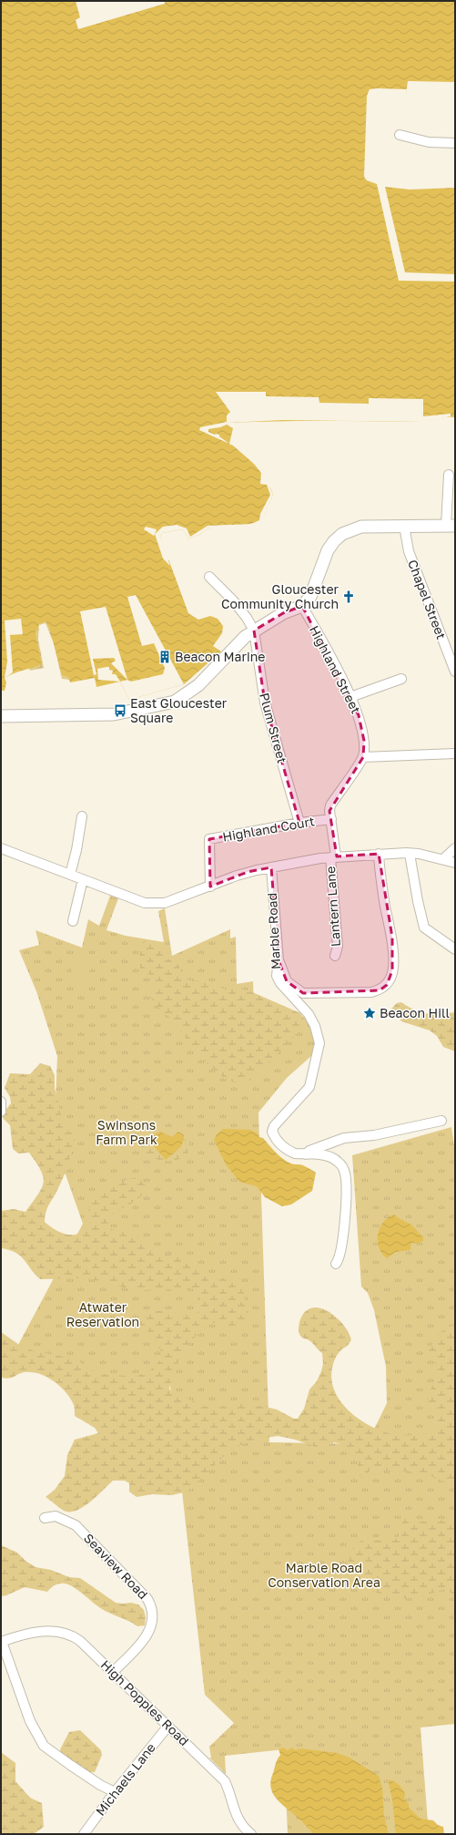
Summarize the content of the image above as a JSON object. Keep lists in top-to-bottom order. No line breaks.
{"streets":{"street":["Chapel Street","Highland Street","Plum Street","Highland Court","Lantern Lane","Marble Road","Seaview Road","High Popples Road","Michaels Lane"]},"crossings":[["Plum Street","Highland Court"],["Seaview Road","High Popples Road"],["High Popples Road","Michaels Lane"]],"parks":["Swinsons Farm Park","Atwater Reservation","Marble Road Conservation Area"],"places":{"church":["Gloucester Community Church"],"building":["Beacon Marine"],"bus stop":["East Gloucester Square"],"place":["Beacon Hill"]}}
